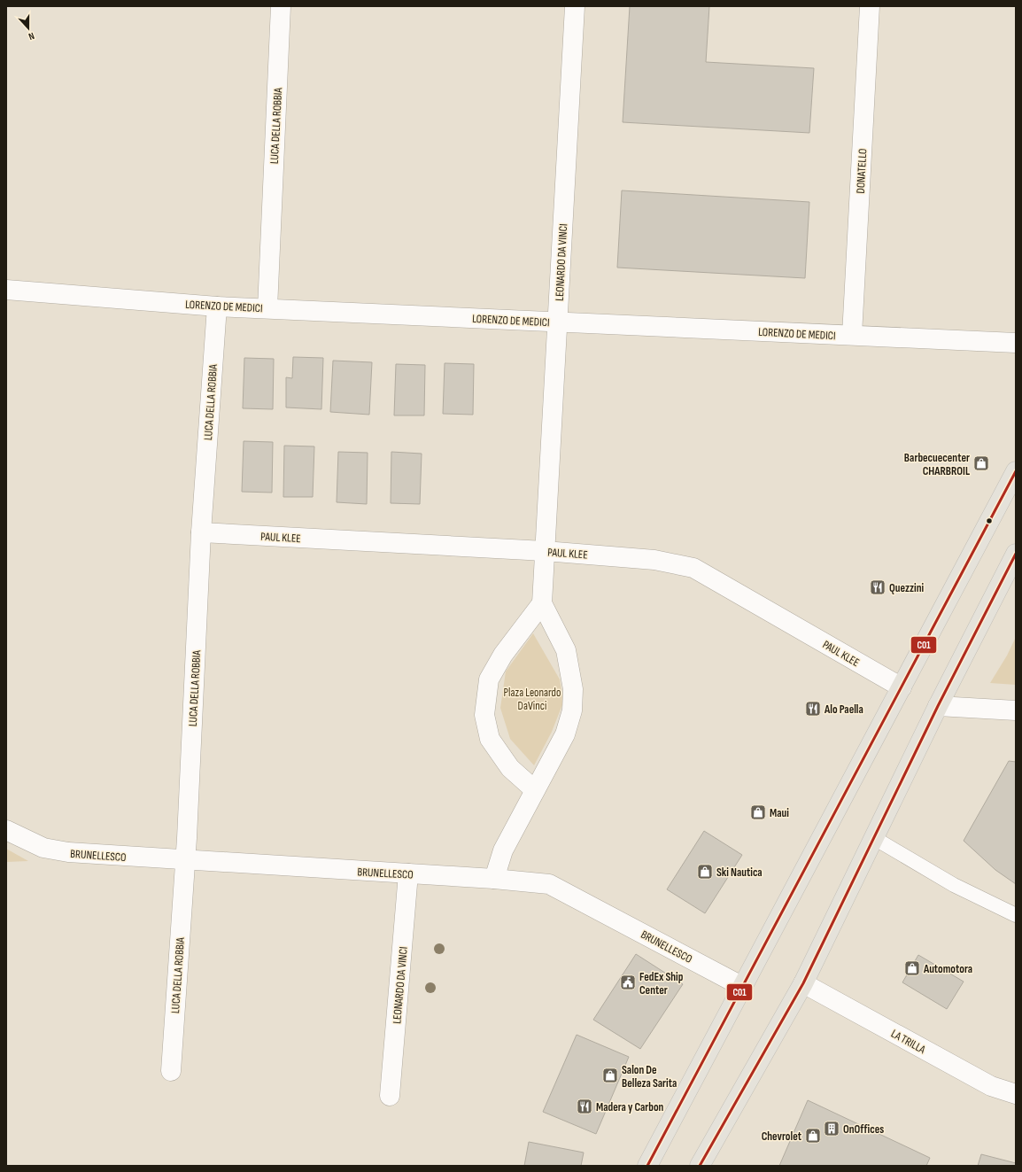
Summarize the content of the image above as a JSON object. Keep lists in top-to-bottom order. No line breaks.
{"streets":{"street":["LUCA DELLA ROBBIA","DONATELLO","LEONARDO DA VINCI","LORENZO DE MEDICI","PAUL KLEE","BRUNELLESCO","LA TRILLA"]},"crossings":[["LUCA DELLA ROBBIA","LORENZO DE MEDICI"],["LUCA DELLA ROBBIA","PAUL KLEE"],["LUCA DELLA ROBBIA","BRUNELLESCO"],["DONATELLO","LORENZO DE MEDICI"],["LEONARDO DA VINCI","LORENZO DE MEDICI"],["LEONARDO DA VINCI","PAUL KLEE"],["LEONARDO DA VINCI","BRUNELLESCO"]],"parks":["Plaza Leonardo DaVinci"],"places":{"shop":["Barbecuecenter CHARBROIL","Maui","Ski Nautica","Automotora","Salon De Belleza Sarita","Chevrolet"],"restaurant":["Quezzini","Alo Paella","Madera y Carbon"],"public building":["FedEx Ship Center"],"building":["OnOffices"]},"lines":["transit line C01"],"north":"bottom"}
